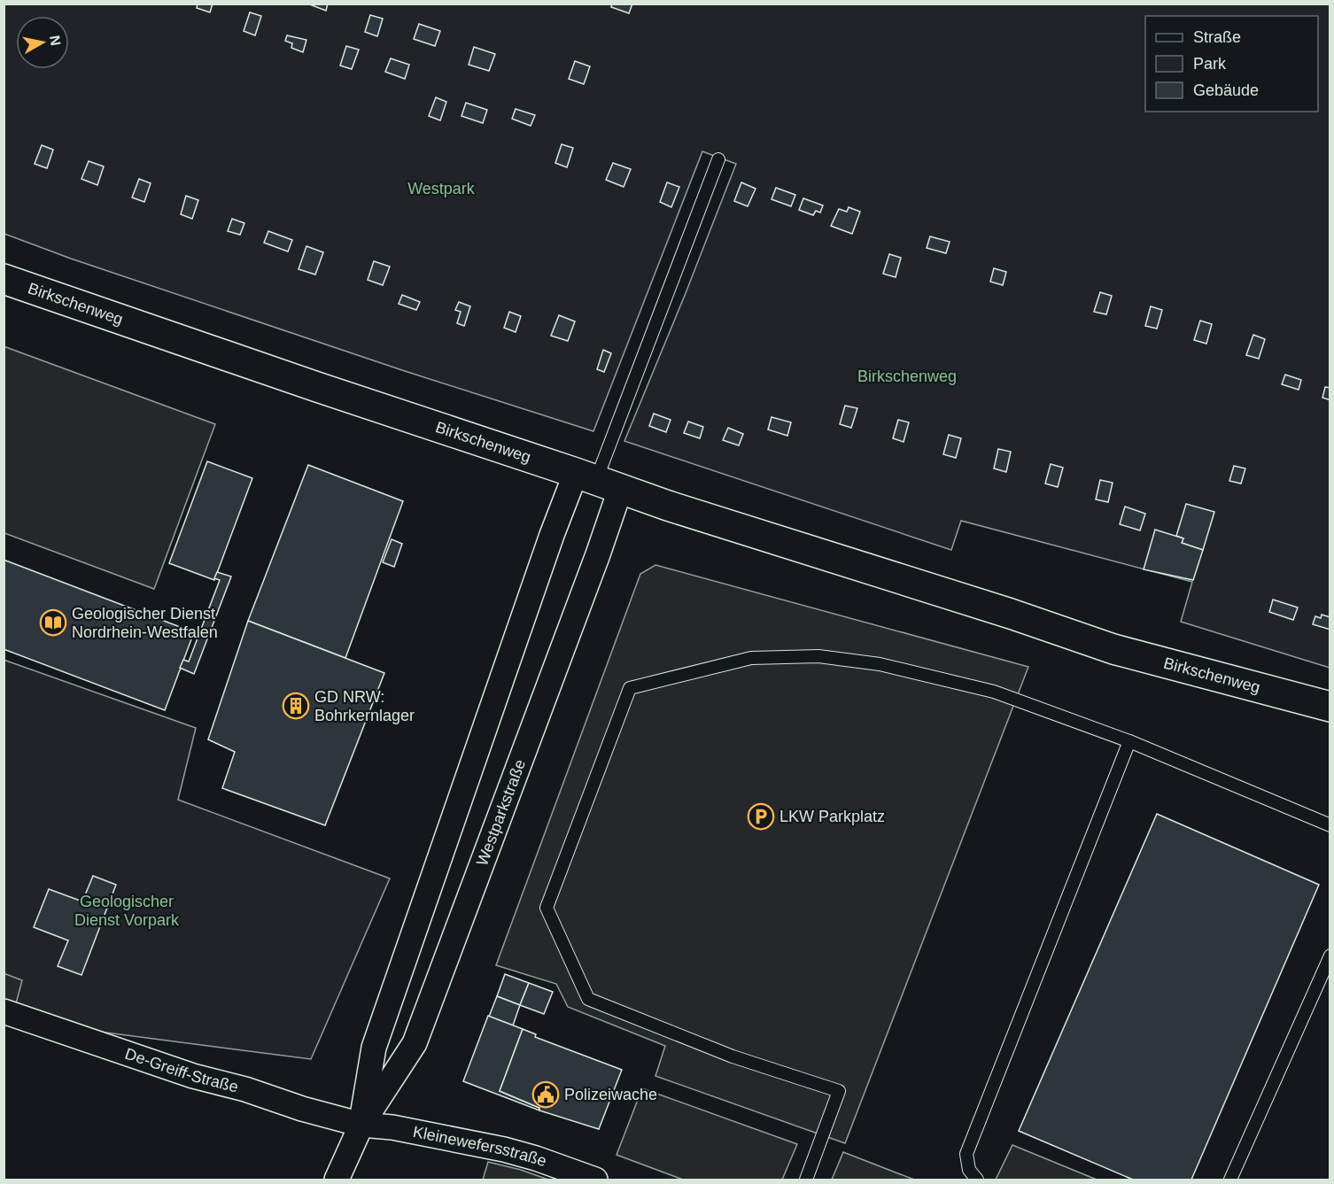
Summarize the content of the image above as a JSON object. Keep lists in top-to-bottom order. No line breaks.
{"streets":{"main road":["Birkschenweg"],"street":["Westparkstraße","De-Greiff-Straße","Kleinewefersstraße"]},"crossings":[["Birkschenweg","Westparkstraße"],["Westparkstraße","De-Greiff-Straße"],["Westparkstraße","Kleinewefersstraße"],["De-Greiff-Straße","Kleinewefersstraße"]],"parks":["Westpark","Birkschenweg","Geologischer Dienst Vorpark"],"places":{"library":["Geologischer Dienst Nordrhein-Westfalen"],"building":["GD NRW: Bohrkernlager"],"parking":["LKW Parkplatz"],"public building":["Polizeiwache"]},"legend":["Straße","Park","Gebäude"],"north":"right"}
